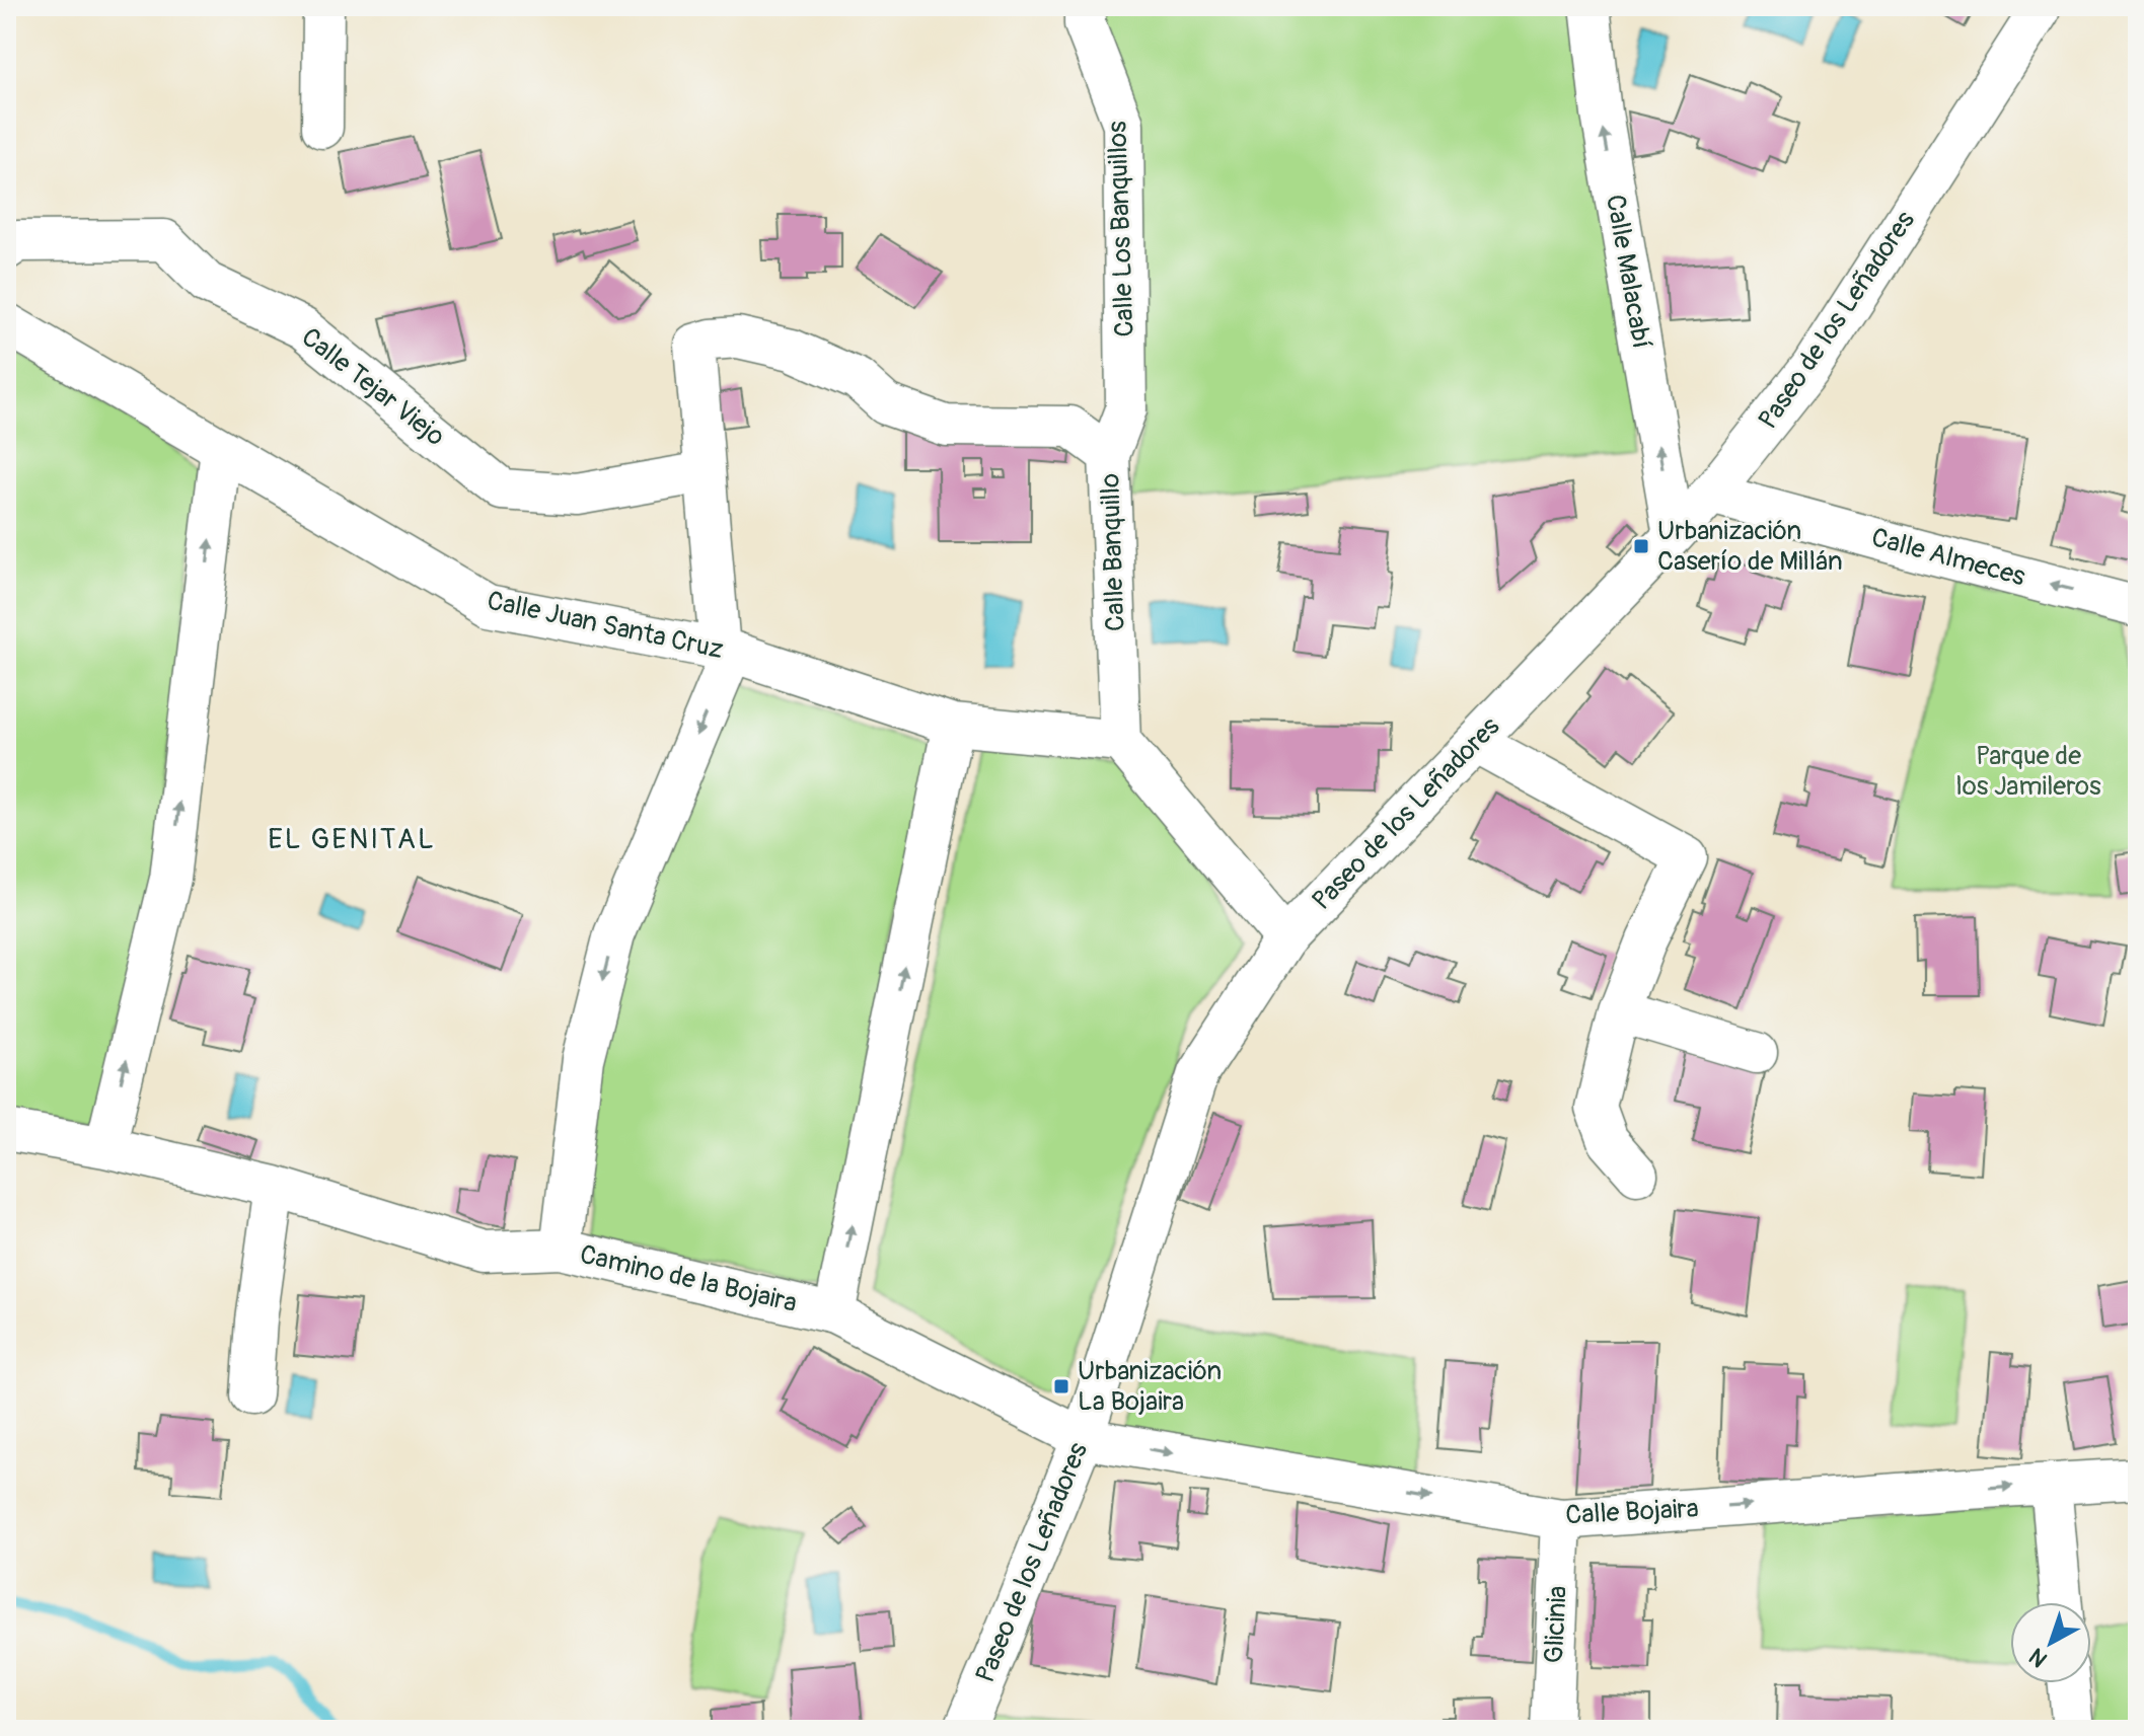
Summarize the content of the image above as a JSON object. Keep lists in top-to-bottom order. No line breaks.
{"streets":{"street":["Calle Los Banquillos","Calle Malacabí","Paseo de los Leñadores","Calle Tejar Viejo","Calle Banquillo","Calle Almeces","Calle Juan Santa Cruz","Camino de la Bojaira","Calle Bojaira","Glicinia"]},"crossings":[["Calle Los Banquillos","Calle Banquillo"],["Calle Malacabí","Paseo de los Leñadores"],["Paseo de los Leñadores","Calle Almeces"],["Paseo de los Leñadores","Camino de la Bojaira"],["Paseo de los Leñadores","Calle Bojaira"],["Calle Tejar Viejo","Calle Banquillo"],["Calle Banquillo","Calle Juan Santa Cruz"],["Camino de la Bojaira","Calle Bojaira"],["Calle Bojaira","Glicinia"]],"one_way":["Calle Malacabí","Calle Almeces","Calle Bojaira"],"districts":["EL GENITAL"],"parks":["Parque de los Jamileros"],"places":{"transit":["Urbanización Caserío de Millán","Urbanización La Bojaira"]},"north":"bottom left"}
